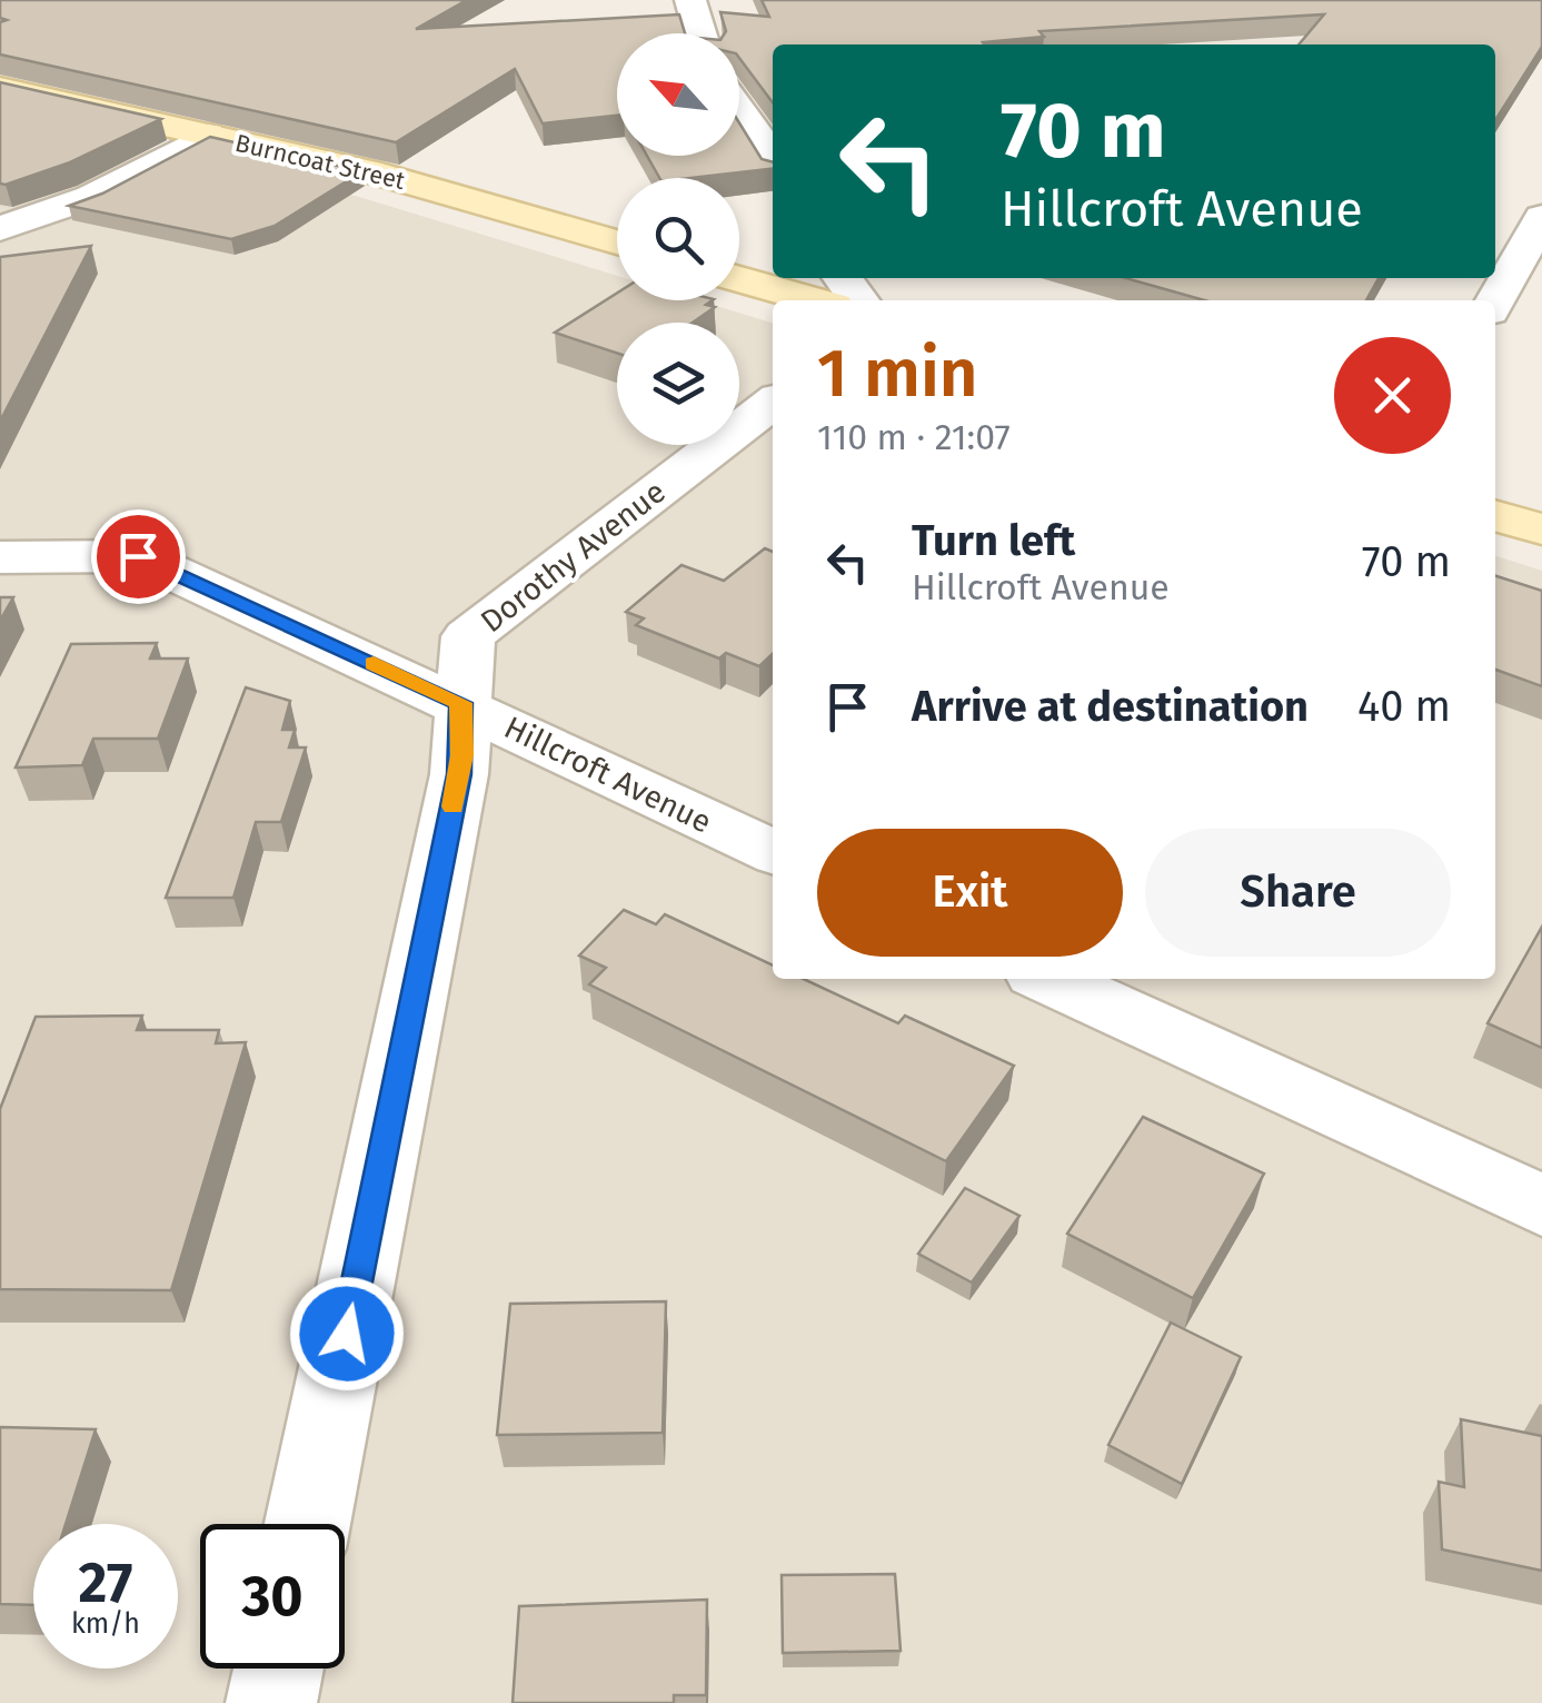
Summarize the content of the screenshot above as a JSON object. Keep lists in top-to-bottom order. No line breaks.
{"streets":{"main road":["Burncoat Street"],"street":["Dorothy Avenue","Hillcroft Avenue"]},"crossings":[["Dorothy Avenue","Hillcroft Avenue"]],"north":"top left","page":{"turn":["70 m","Hillcroft Avenue"],"heading":["1 min","110 m · 21:07"],"list":[{"name":"Turn left","note":"Hillcroft Avenue","value":"70 m"},{"name":"Arrive at destination","value":"40 m"}],"buttons":["Exit","Share"],"speed":"27 km/h","limit":"30"}}
